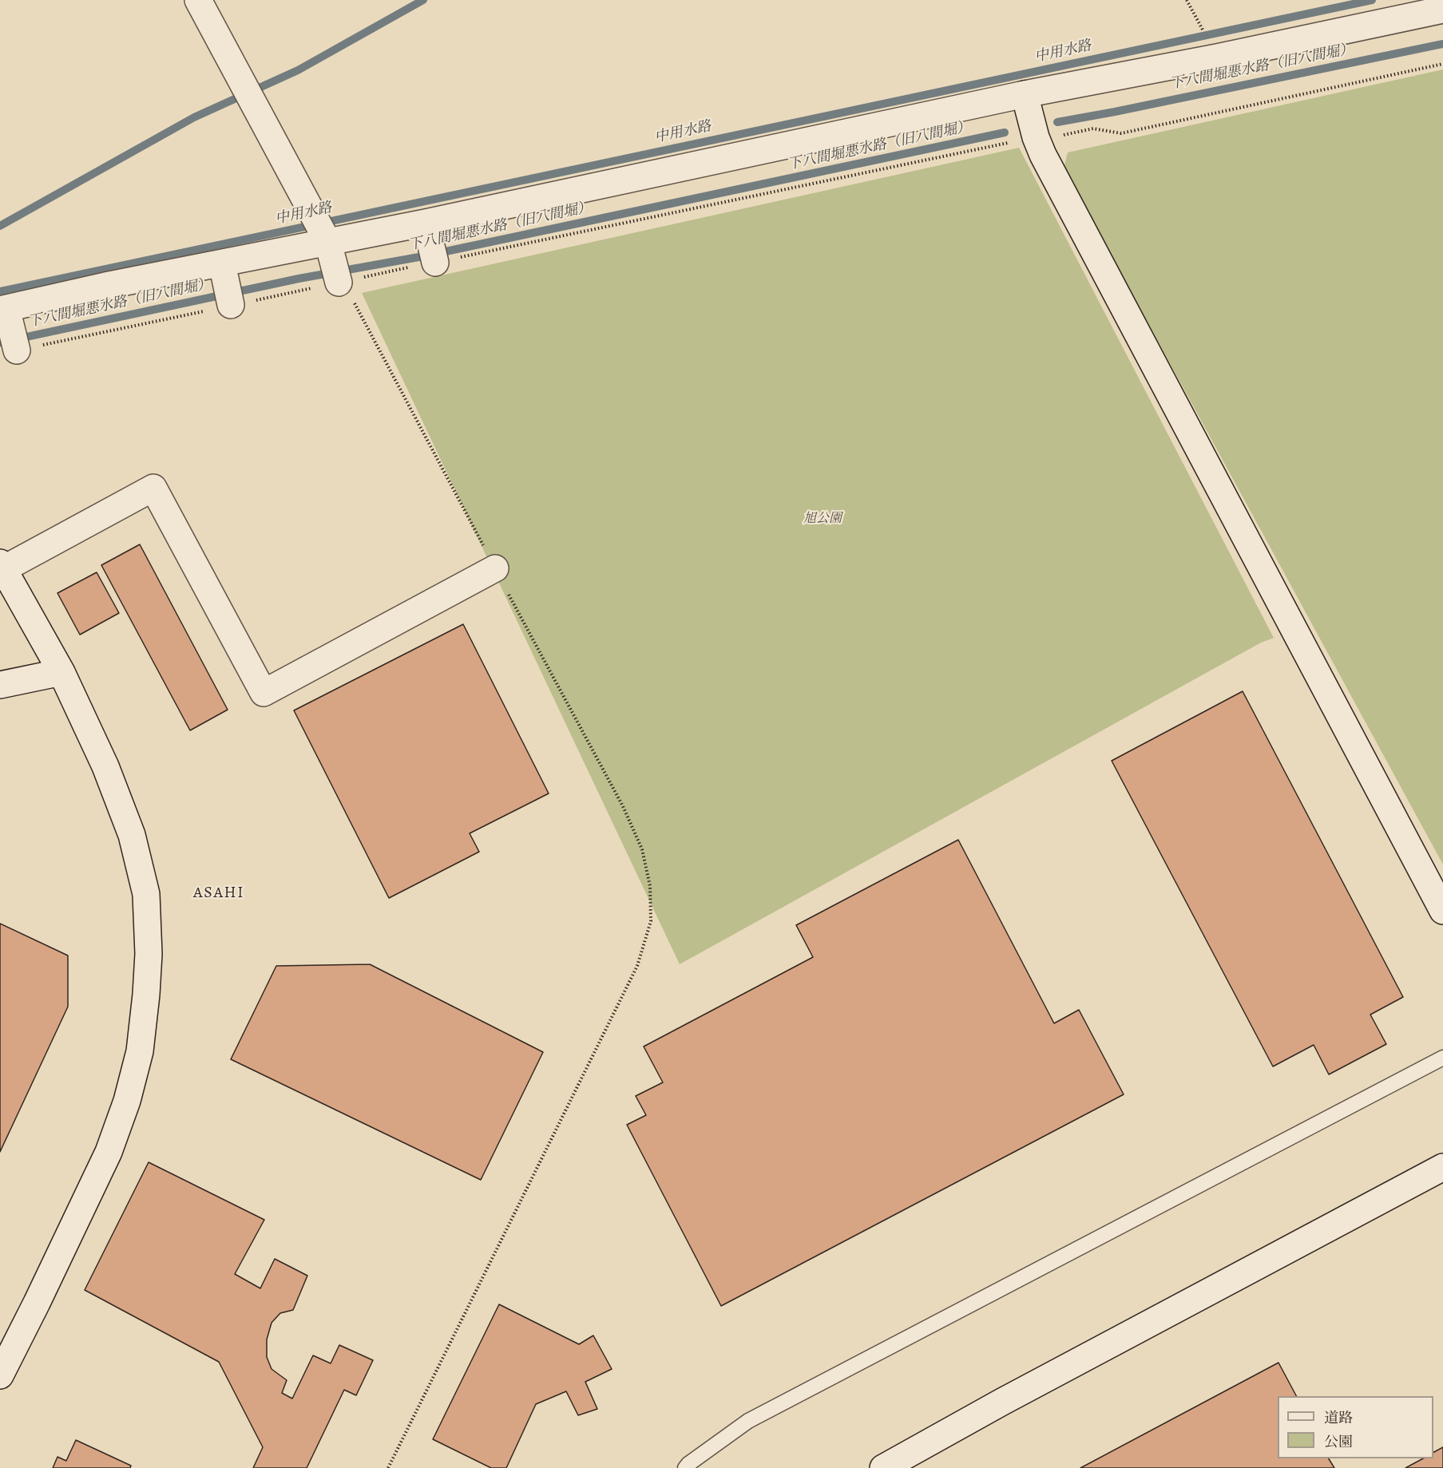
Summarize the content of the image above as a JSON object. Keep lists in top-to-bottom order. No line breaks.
{"districts":["ASAHI"],"water":["中用水路","下八間堀悪水路（旧八間堀）"],"parks":["旭公園"],"legend":["道路","公園"]}
